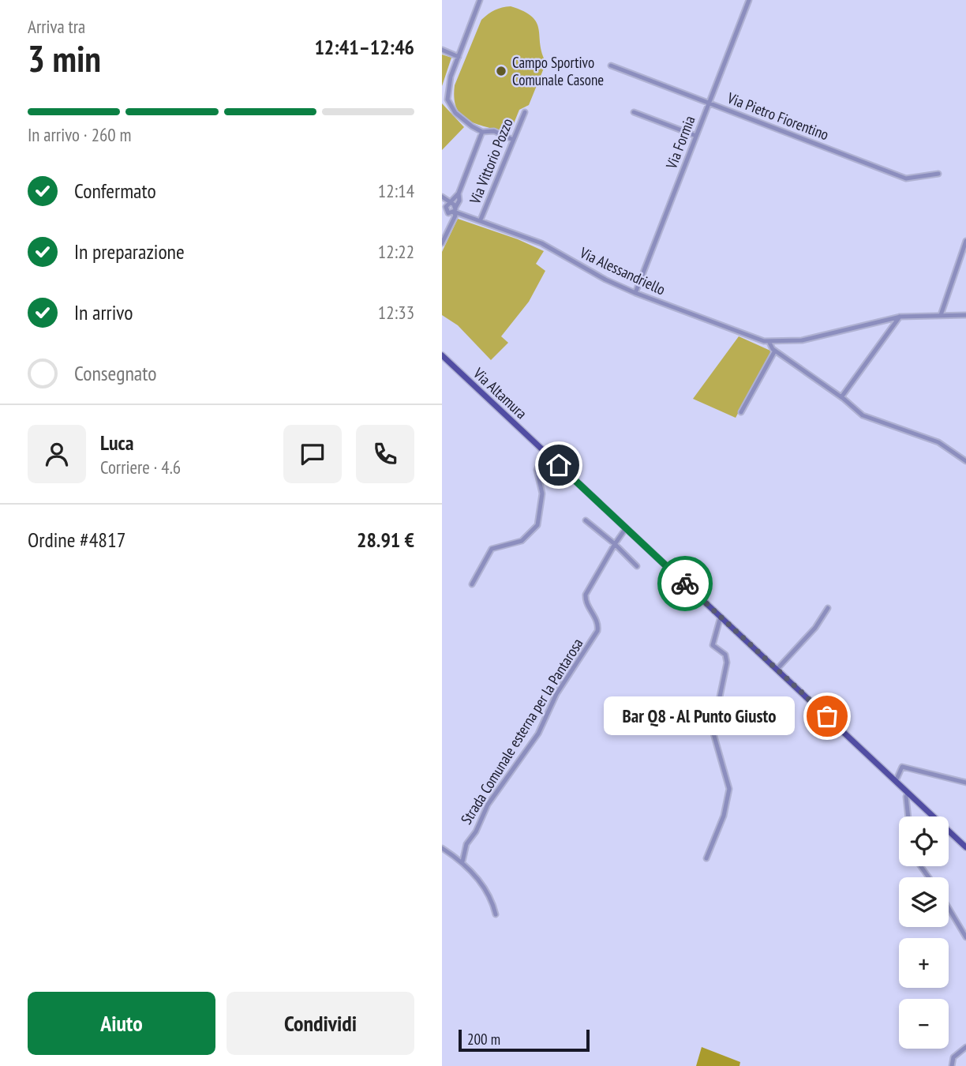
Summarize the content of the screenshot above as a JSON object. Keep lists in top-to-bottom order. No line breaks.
{"streets":{"main road":["Via Altamura"],"street":["Via Pietro Fiorentino","Via Formia","Via Vittorio Pozzo","Via Alessandriello","Strada Comunale esterna per la Pantarosa"]},"crossings":[["Via Pietro Fiorentino","Via Formia"],["Via Formia","Via Alessandriello"],["Via Vittorio Pozzo","Via Alessandriello"],["Via Altamura","Strada Comunale esterna per la Pantarosa"]],"places":["Campo Sportivo Comunale Casone","Bar Q8 - Al Punto Giusto"],"scale_bar":"200 m","page":{"heading":["3 min","Arriva tra","12:41–12:46"],"panel":["Luca","Corriere · 4.6","Ordine #4817","28.91 €"],"bar":"In arrivo · 260 m","list":[["Confermato","12:14"],["In preparazione","12:22"],["In arrivo","12:33"],"Consegnato"],"bubble":"Bar Q8 - Al Punto Giusto","map_buttons":["+","−"],"buttons":["Aiuto","Condividi"],"scale":"200 m"}}
